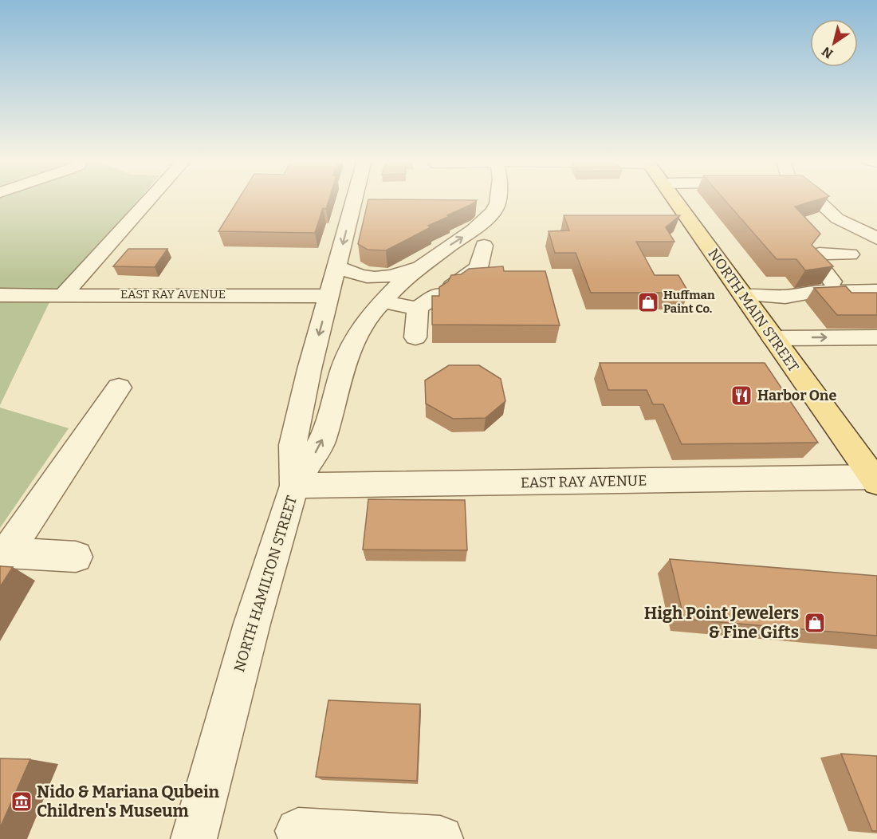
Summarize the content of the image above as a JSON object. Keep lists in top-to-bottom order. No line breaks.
{"streets":{"main road":["NORTH MAIN STREET"],"street":["EAST RAY AVENUE","NORTH HAMILTON STREET"]},"crossings":[["EAST RAY AVENUE","NORTH MAIN STREET"],["EAST RAY AVENUE","NORTH HAMILTON STREET"]],"places":{"shop":["Huffman Paint Co.","High Point Jewelers & Fine Gifts"],"restaurant":["Harbor One"],"museum":["Nido & Mariana Qubein Children's Museum"]},"north":"bottom left"}
